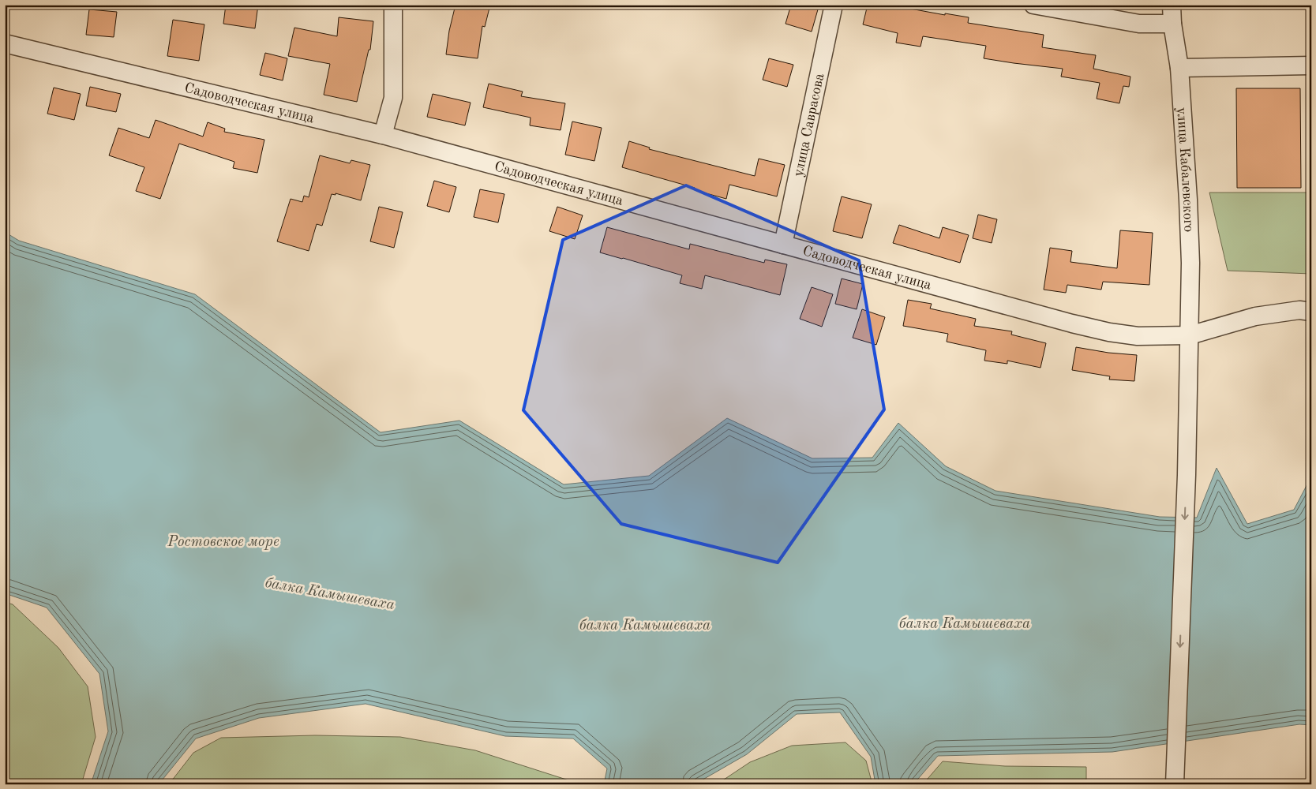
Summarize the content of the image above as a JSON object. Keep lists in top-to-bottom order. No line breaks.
{"streets":{"street":["Садоводческая улица","улица Саврасова","улица Кабалевского"]},"crossings":[["Садоводческая улица","улица Саврасова"],["Садоводческая улица","улица Кабалевского"]],"one_way":["улица Кабалевского"],"water":["Ростовское море","балка Камышеваха"]}
